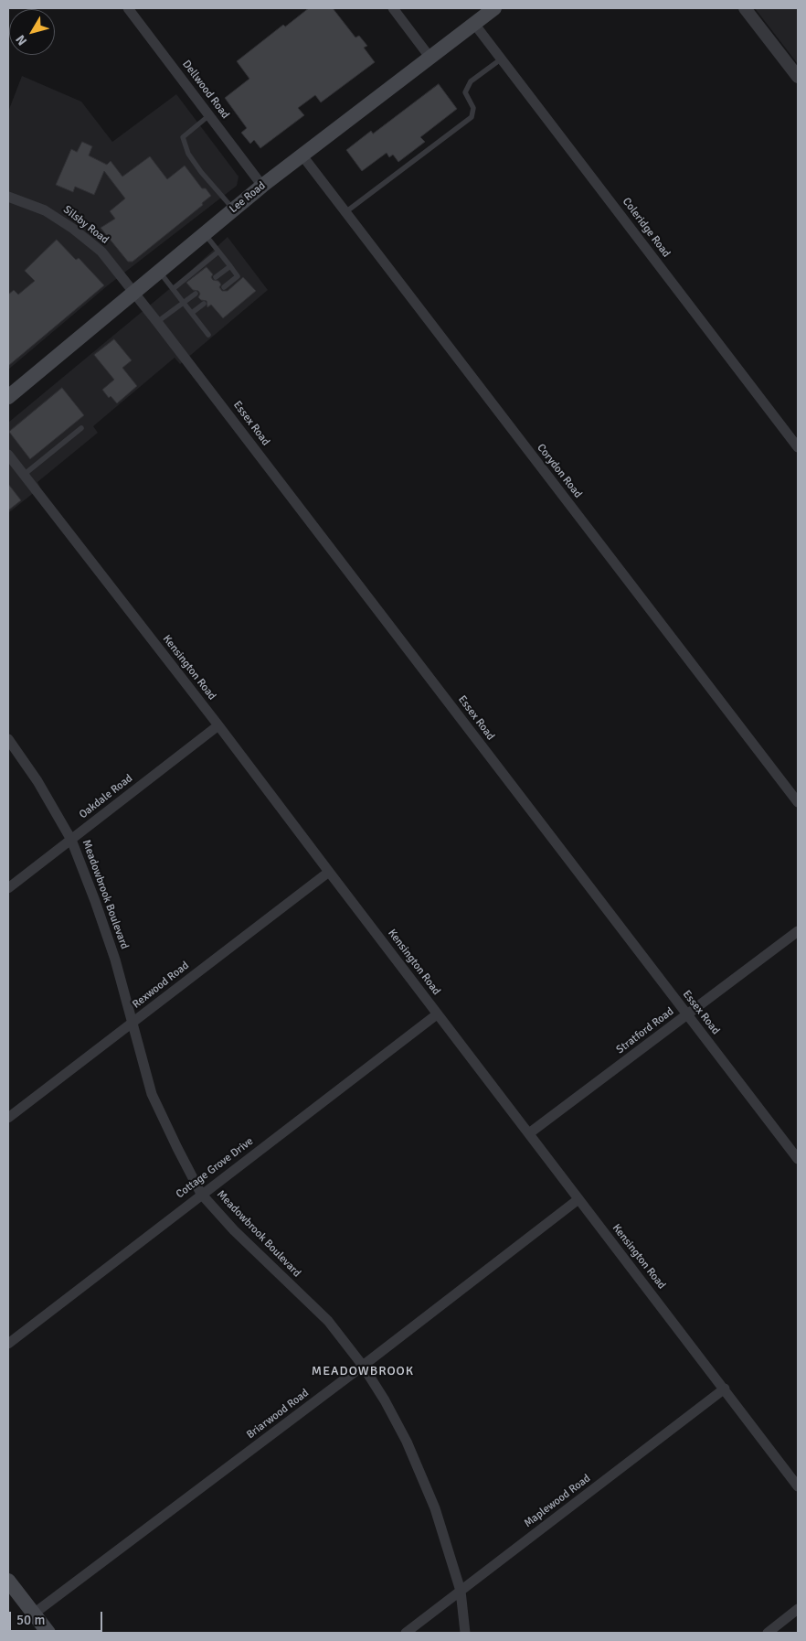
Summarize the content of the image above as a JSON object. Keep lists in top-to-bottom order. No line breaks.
{"streets":{"main road":["Lee Road"],"street":["Dellwood Road","Silsby Road","Coleridge Road","Essex Road","Corydon Road","Kensington Road","Oakdale Road","Meadowbrook Boulevard","Rexwood Road","Stratford Road","Cottage Grove Drive","Briarwood Road","Maplewood Road"]},"crossings":[["Dellwood Road","Lee Road"],["Lee Road","Silsby Road"],["Lee Road","Coleridge Road"],["Lee Road","Essex Road"],["Lee Road","Corydon Road"],["Silsby Road","Essex Road"],["Essex Road","Stratford Road"],["Kensington Road","Oakdale Road"],["Kensington Road","Rexwood Road"],["Kensington Road","Stratford Road"],["Kensington Road","Cottage Grove Drive"],["Kensington Road","Briarwood Road"],["Kensington Road","Maplewood Road"],["Oakdale Road","Meadowbrook Boulevard"],["Meadowbrook Boulevard","Rexwood Road"],["Meadowbrook Boulevard","Cottage Grove Drive"],["Meadowbrook Boulevard","Briarwood Road"],["Meadowbrook Boulevard","Maplewood Road"]],"districts":["MEADOWBROOK"],"scale_bar":"50 m","north":"bottom left"}
